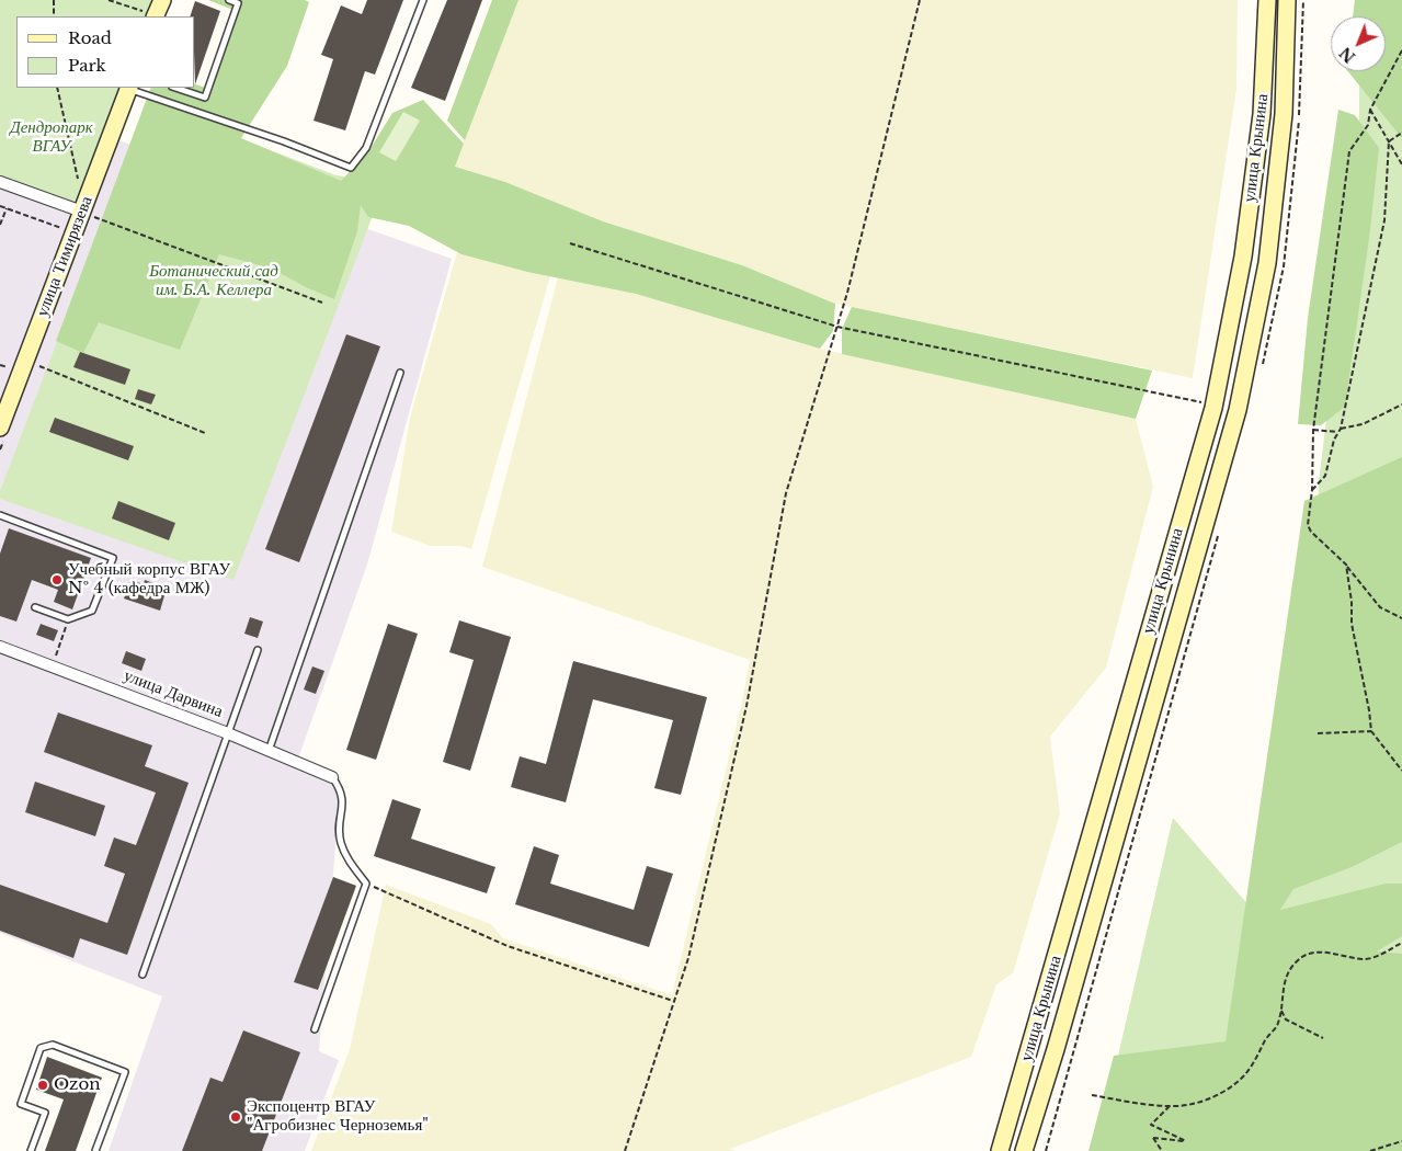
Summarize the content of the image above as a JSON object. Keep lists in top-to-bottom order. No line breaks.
{"streets":{"main road":["улица Крынина","улица Тимирязева"],"street":["улица Дарвина"]},"parks":["Дендропарк ВГАУ","Ботанический сад им. Б.А. Келлера"],"places":["Учебный корпус ВГАУ № 4 (кафедра МЖ)","Ozon","Экспоцентр ВГАУ \"Агробизнес Черноземья\""],"legend":["Road","Park"],"north":"bottom left"}
